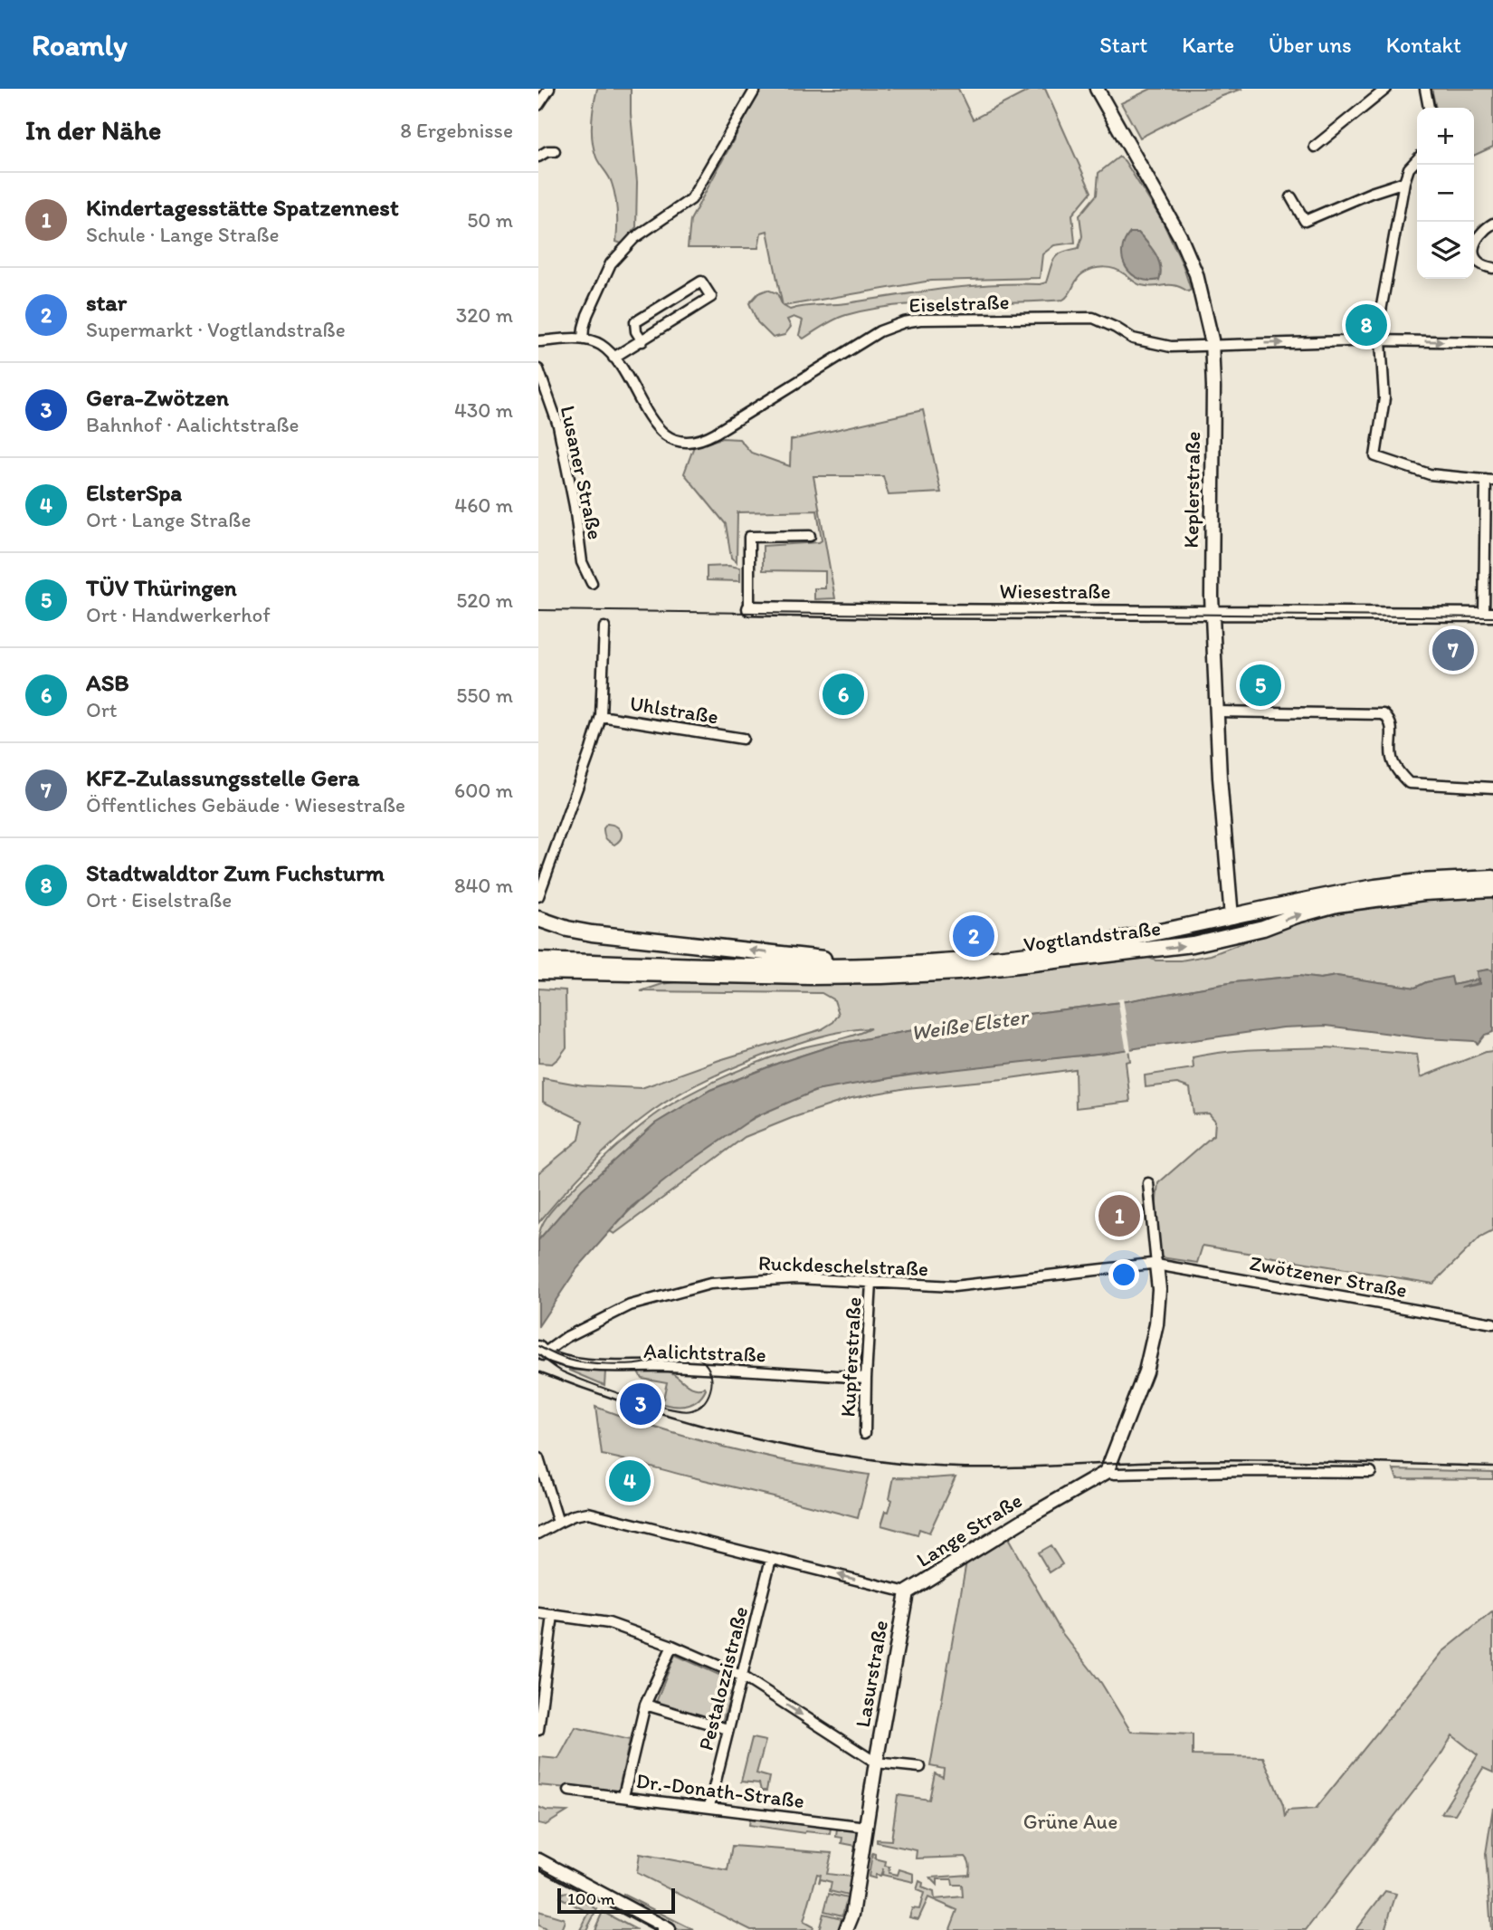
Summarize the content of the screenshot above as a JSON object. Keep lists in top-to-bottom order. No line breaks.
{"streets":{"main road":["Vogtlandstraße"],"street":["Eiselstraße","Lusaner Straße","Keplerstraße","Wiesestraße","Uhlstraße","Ruckdeschelstraße","Zwötzener Straße","Aalichtstraße","Kupferstraße","Lange Straße","Lasurstraße","Pestalozzistraße","Dr.-Donath-Straße"]},"crossings":[["Eiselstraße","Keplerstraße"],["Keplerstraße","Wiesestraße"],["Keplerstraße","Vogtlandstraße"],["Ruckdeschelstraße","Zwötzener Straße"],["Ruckdeschelstraße","Aalichtstraße"],["Ruckdeschelstraße","Kupferstraße"],["Aalichtstraße","Kupferstraße"],["Lange Straße","Lasurstraße"],["Lange Straße","Pestalozzistraße"],["Lasurstraße","Dr.-Donath-Straße"],["Pestalozzistraße","Dr.-Donath-Straße"]],"water":["Weiße Elster"],"parks":["Grüne Aue"],"scale_bar":"100 m","page":{"header":"Roamly","nav":["Start","Karte","Über uns","Kontakt"],"heading":["In der Nähe","8 Ergebnisse"],"map_buttons":["+","−"],"list":[{"mark":"1","name":"Kindertagesstätte Spatzennest","note":"Schule · Lange Straße","value":"50 m"},{"mark":"2","name":"star","note":"Supermarkt · Vogtlandstraße","value":"320 m"},{"mark":"3","name":"Gera-Zwötzen","note":"Bahnhof · Aalichtstraße","value":"430 m"},{"mark":"4","name":"ElsterSpa","note":"Ort · Lange Straße","value":"460 m"},{"mark":"5","name":"TÜV Thüringen","note":"Ort · Handwerkerhof","value":"520 m"},{"mark":"6","name":"ASB","note":"Ort","value":"550 m"},{"mark":"7","name":"KFZ-Zulassungsstelle Gera","note":"Öffentliches Gebäude · Wiesestraße","value":"600 m"},{"mark":"8","name":"Stadtwaldtor Zum Fuchsturm","note":"Ort · Eiselstraße","value":"840 m"}],"pins":["8","7","5","6","2","1","3","4"],"scale":"100 m"}}
